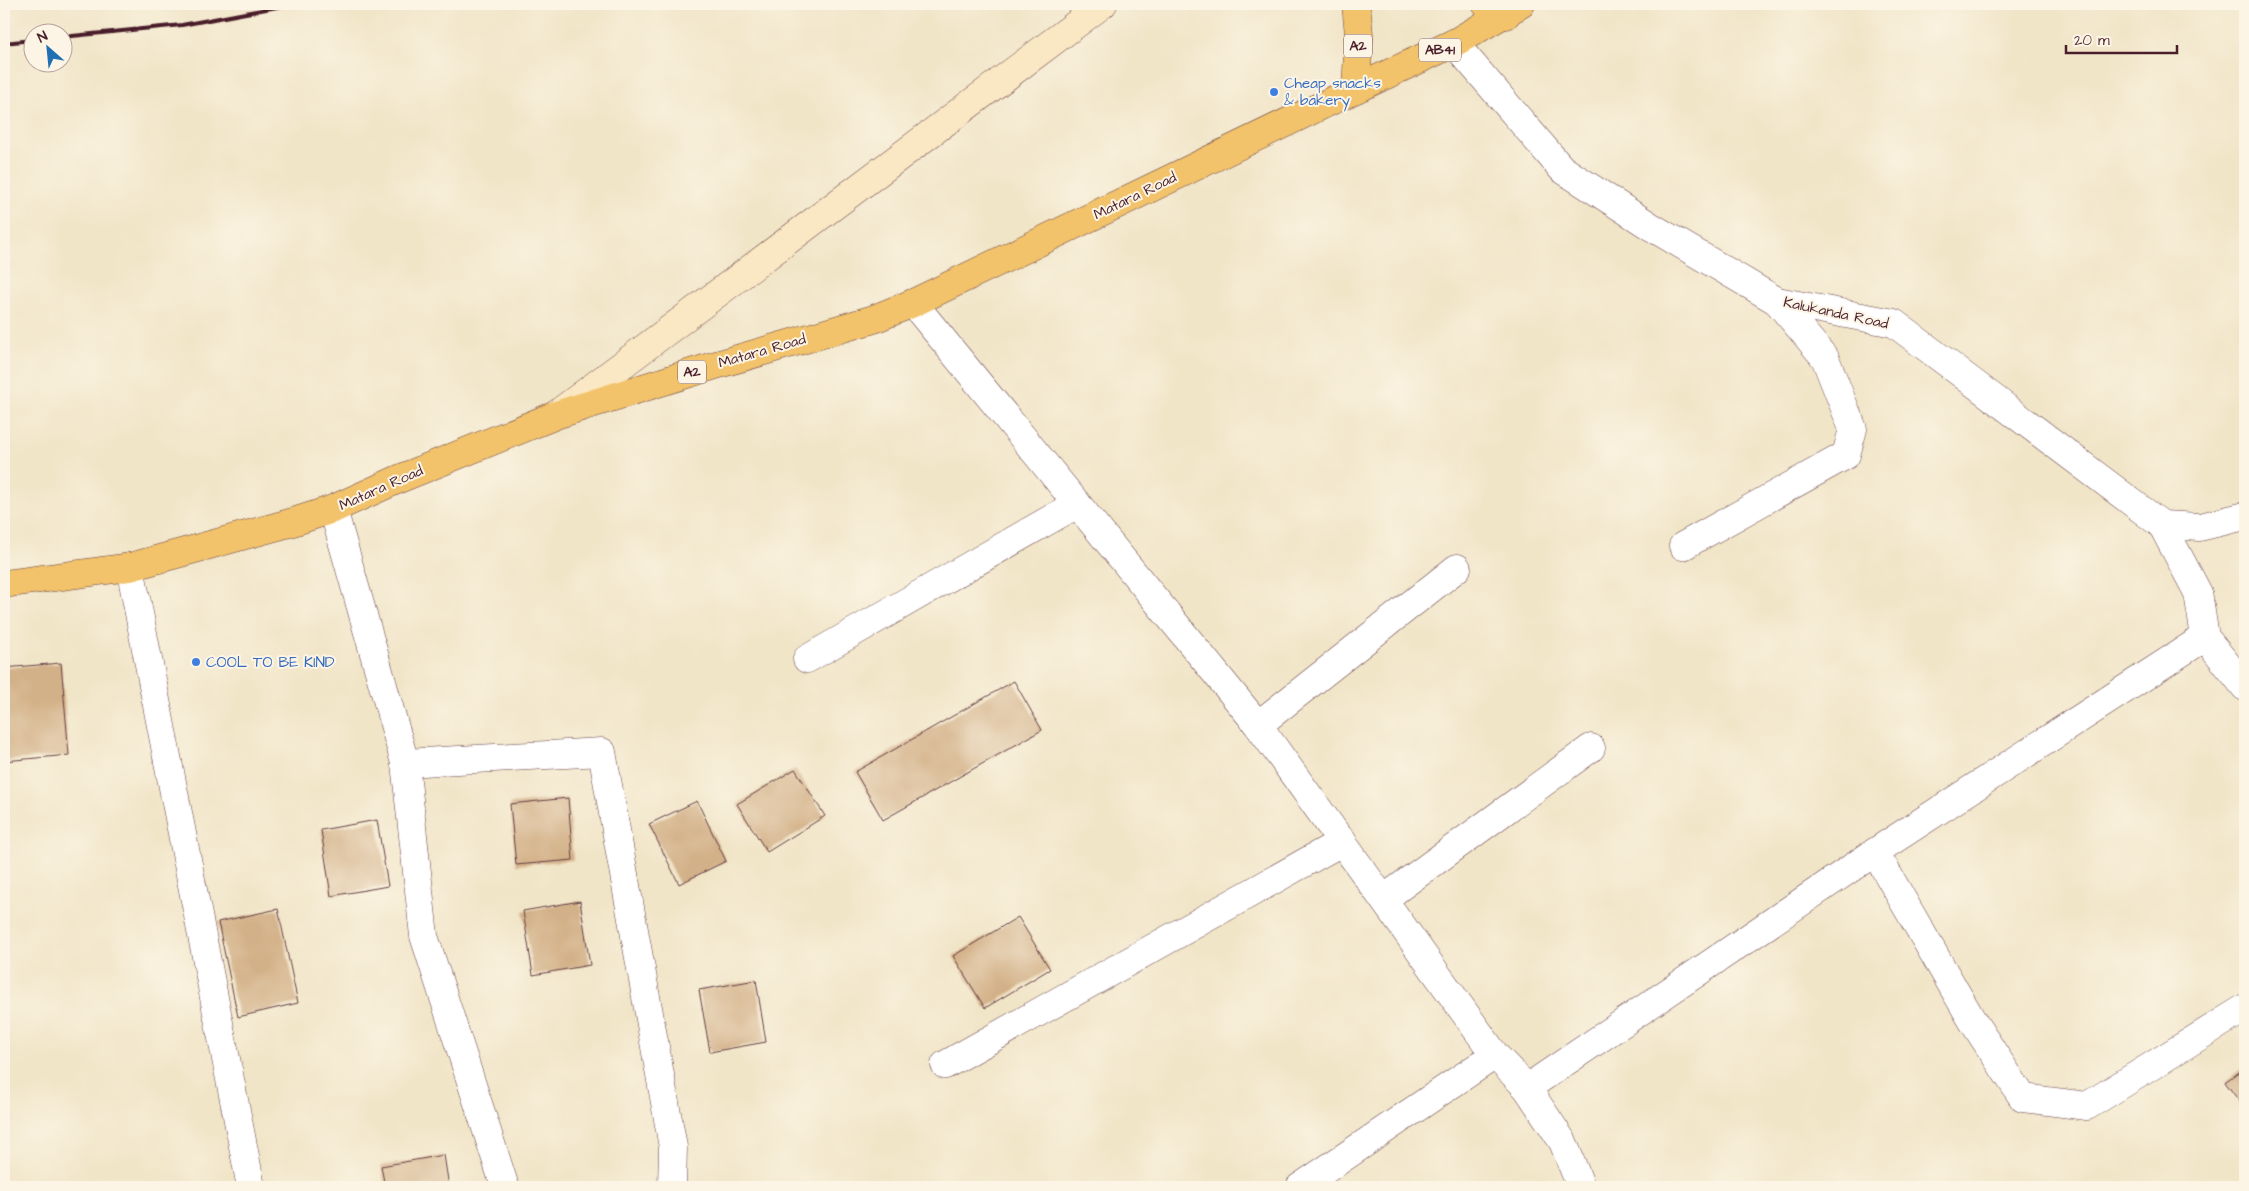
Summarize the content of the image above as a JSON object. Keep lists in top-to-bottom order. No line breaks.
{"streets":{"main road":["A2","AB41","Matara Road"],"street":["Kalukanda Road"]},"crossings":[["A2","AB41"],["A2","Matara Road"],["AB41","Matara Road"],["AB41","Kalukanda Road"]],"places":["Cheap snacks & bakery","COOL TO BE KIND"],"scale_bar":"20 m","north":"top left"}
